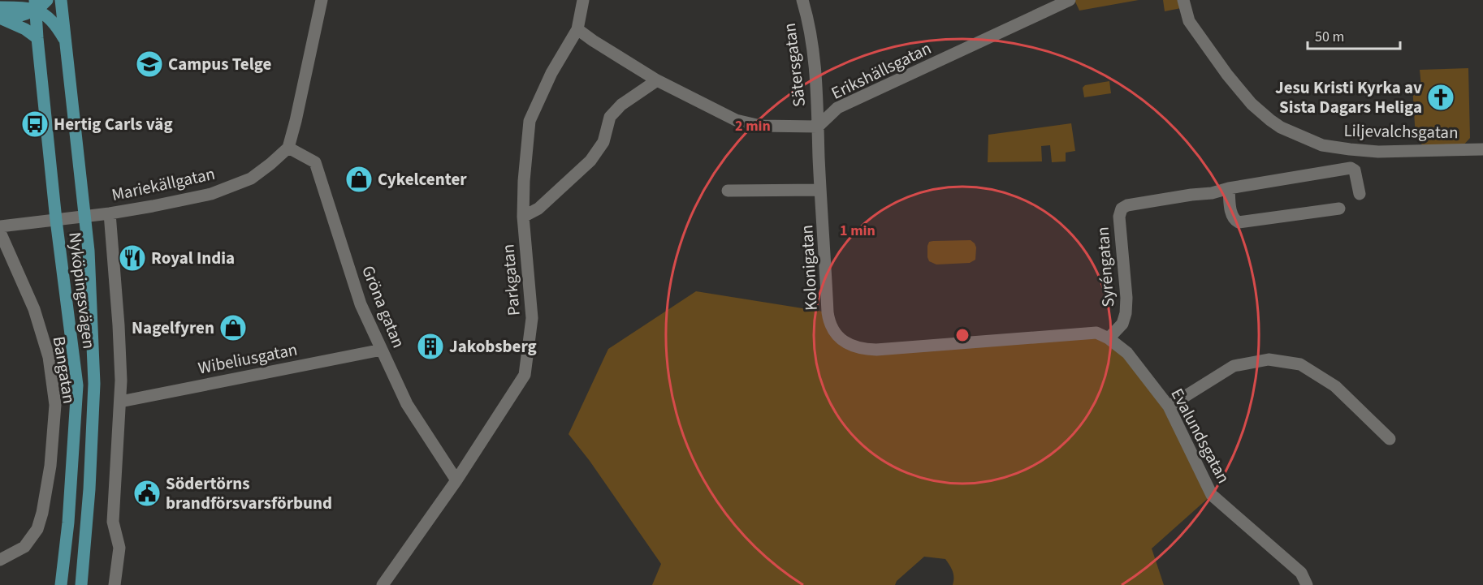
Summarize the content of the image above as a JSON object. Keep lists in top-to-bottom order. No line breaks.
{"streets":{"main road":["Nyköpingsvägen"],"street":["Sätersgatan","Erikshällsgatan","Liljevalchsgatan","Mariekällgatan","Syréngatan","Kolonigatan","Parkgatan","Gröna gatan","Wibeliusgatan","Bangatan","Evalundsgatan"]},"crossings":[["Sätersgatan","Erikshällsgatan"],["Sätersgatan","Kolonigatan"],["Erikshällsgatan","Kolonigatan"],["Mariekällgatan","Nyköpingsvägen"],["Mariekällgatan","Gröna gatan"],["Syréngatan","Kolonigatan"],["Syréngatan","Evalundsgatan"],["Kolonigatan","Evalundsgatan"],["Parkgatan","Gröna gatan"],["Nyköpingsvägen","Wibeliusgatan"],["Gröna gatan","Wibeliusgatan"]],"places":{"school or university":["Campus Telge"],"church":["Jesu Kristi Kyrka av Sista Dagars Heliga"],"bus stop":["Hertig Carls väg"],"shop":["Cykelcenter","Nagelfyren"],"restaurant":["Royal India"],"building":["Jakobsberg"],"public building":["Södertörns brandförsvarsförbund"]},"scale_bar":"50 m","rings":["2 min","1 min"]}
